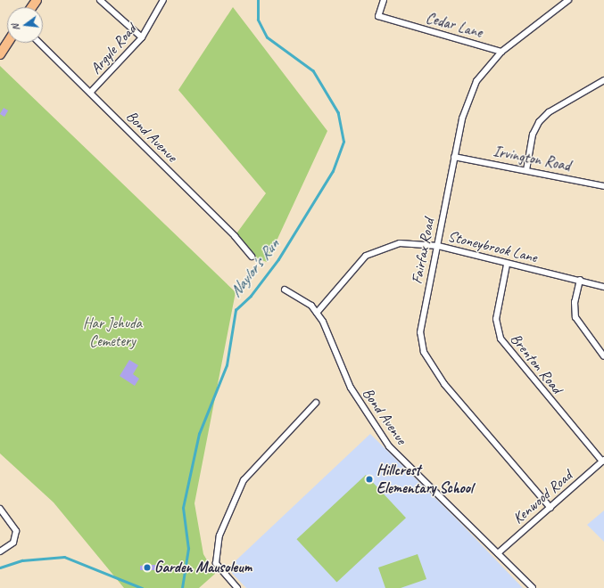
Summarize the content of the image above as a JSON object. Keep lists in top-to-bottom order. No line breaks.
{"streets":{"street":["Cedar Lane","Argyle Road","Bond Avenue","Irvington Road","Stoneybrook Lane","Fairfax Road","Brenton Road","Kenwood Road"]},"crossings":[["Cedar Lane","Fairfax Road"],["Argyle Road","Bond Avenue"],["Bond Avenue","Stoneybrook Lane"],["Bond Avenue","Kenwood Road"],["Irvington Road","Fairfax Road"],["Stoneybrook Lane","Fairfax Road"],["Stoneybrook Lane","Brenton Road"],["Fairfax Road","Kenwood Road"],["Brenton Road","Kenwood Road"]],"water":["Naylor's Run"],"parks":["Har Jehuda Cemetery"],"places":["Hillcrest Elementary School","Garden Mausoleum"],"north":"left"}
